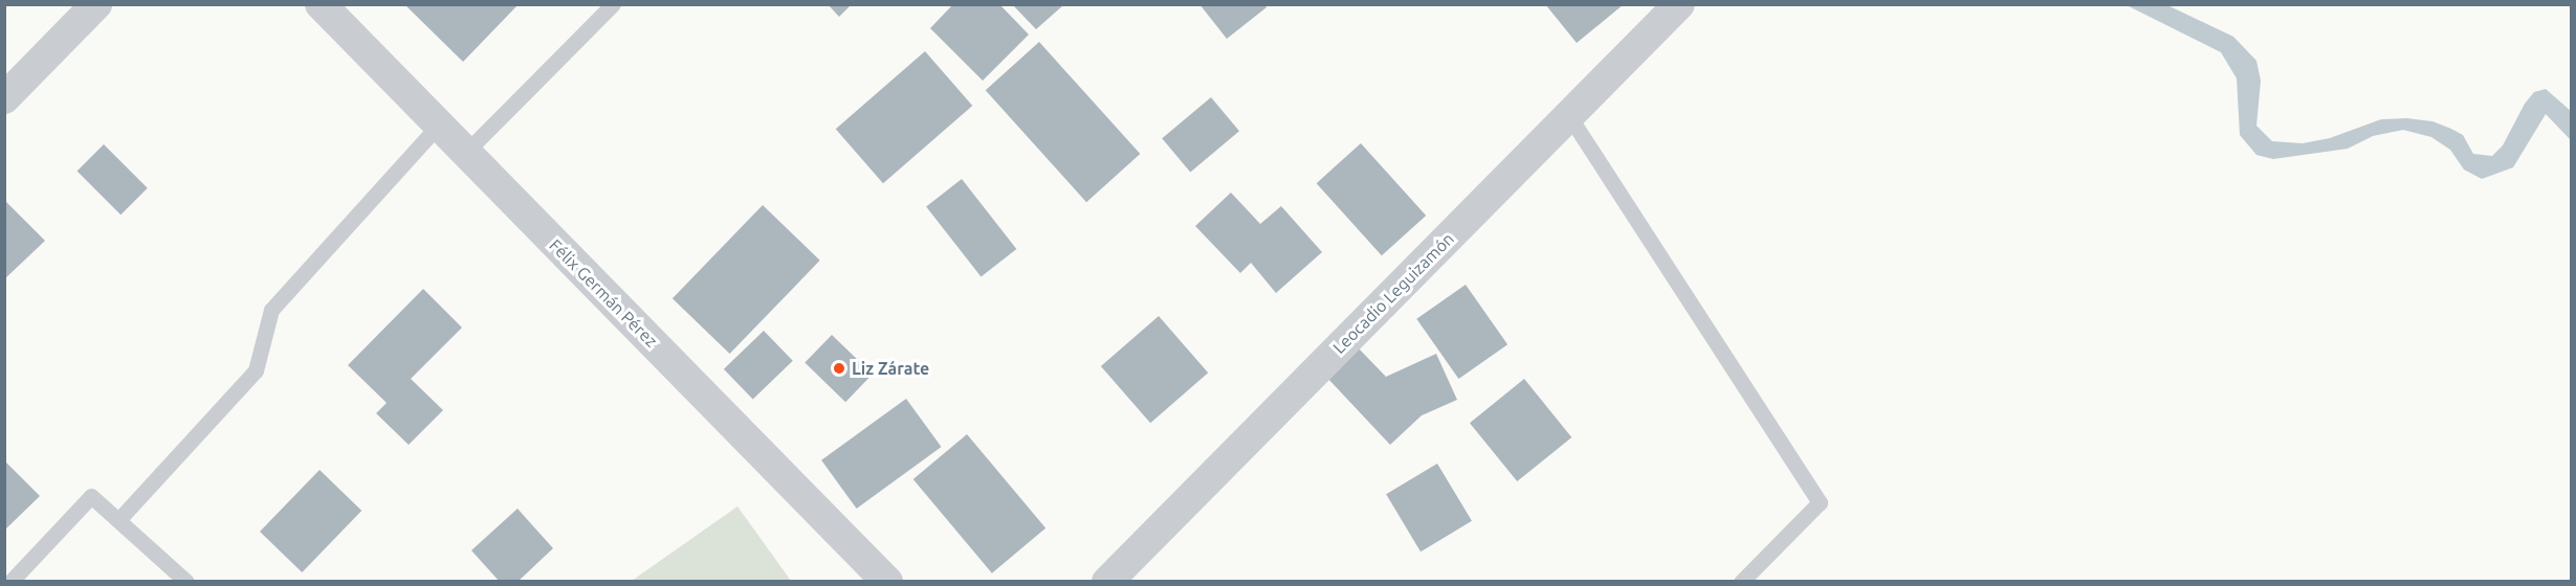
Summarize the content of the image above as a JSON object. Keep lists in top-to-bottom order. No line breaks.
{"streets":{"street":["Félix Germán Pérez","Leocadio Leguizamón"]},"places":["Liz Zárate"]}
